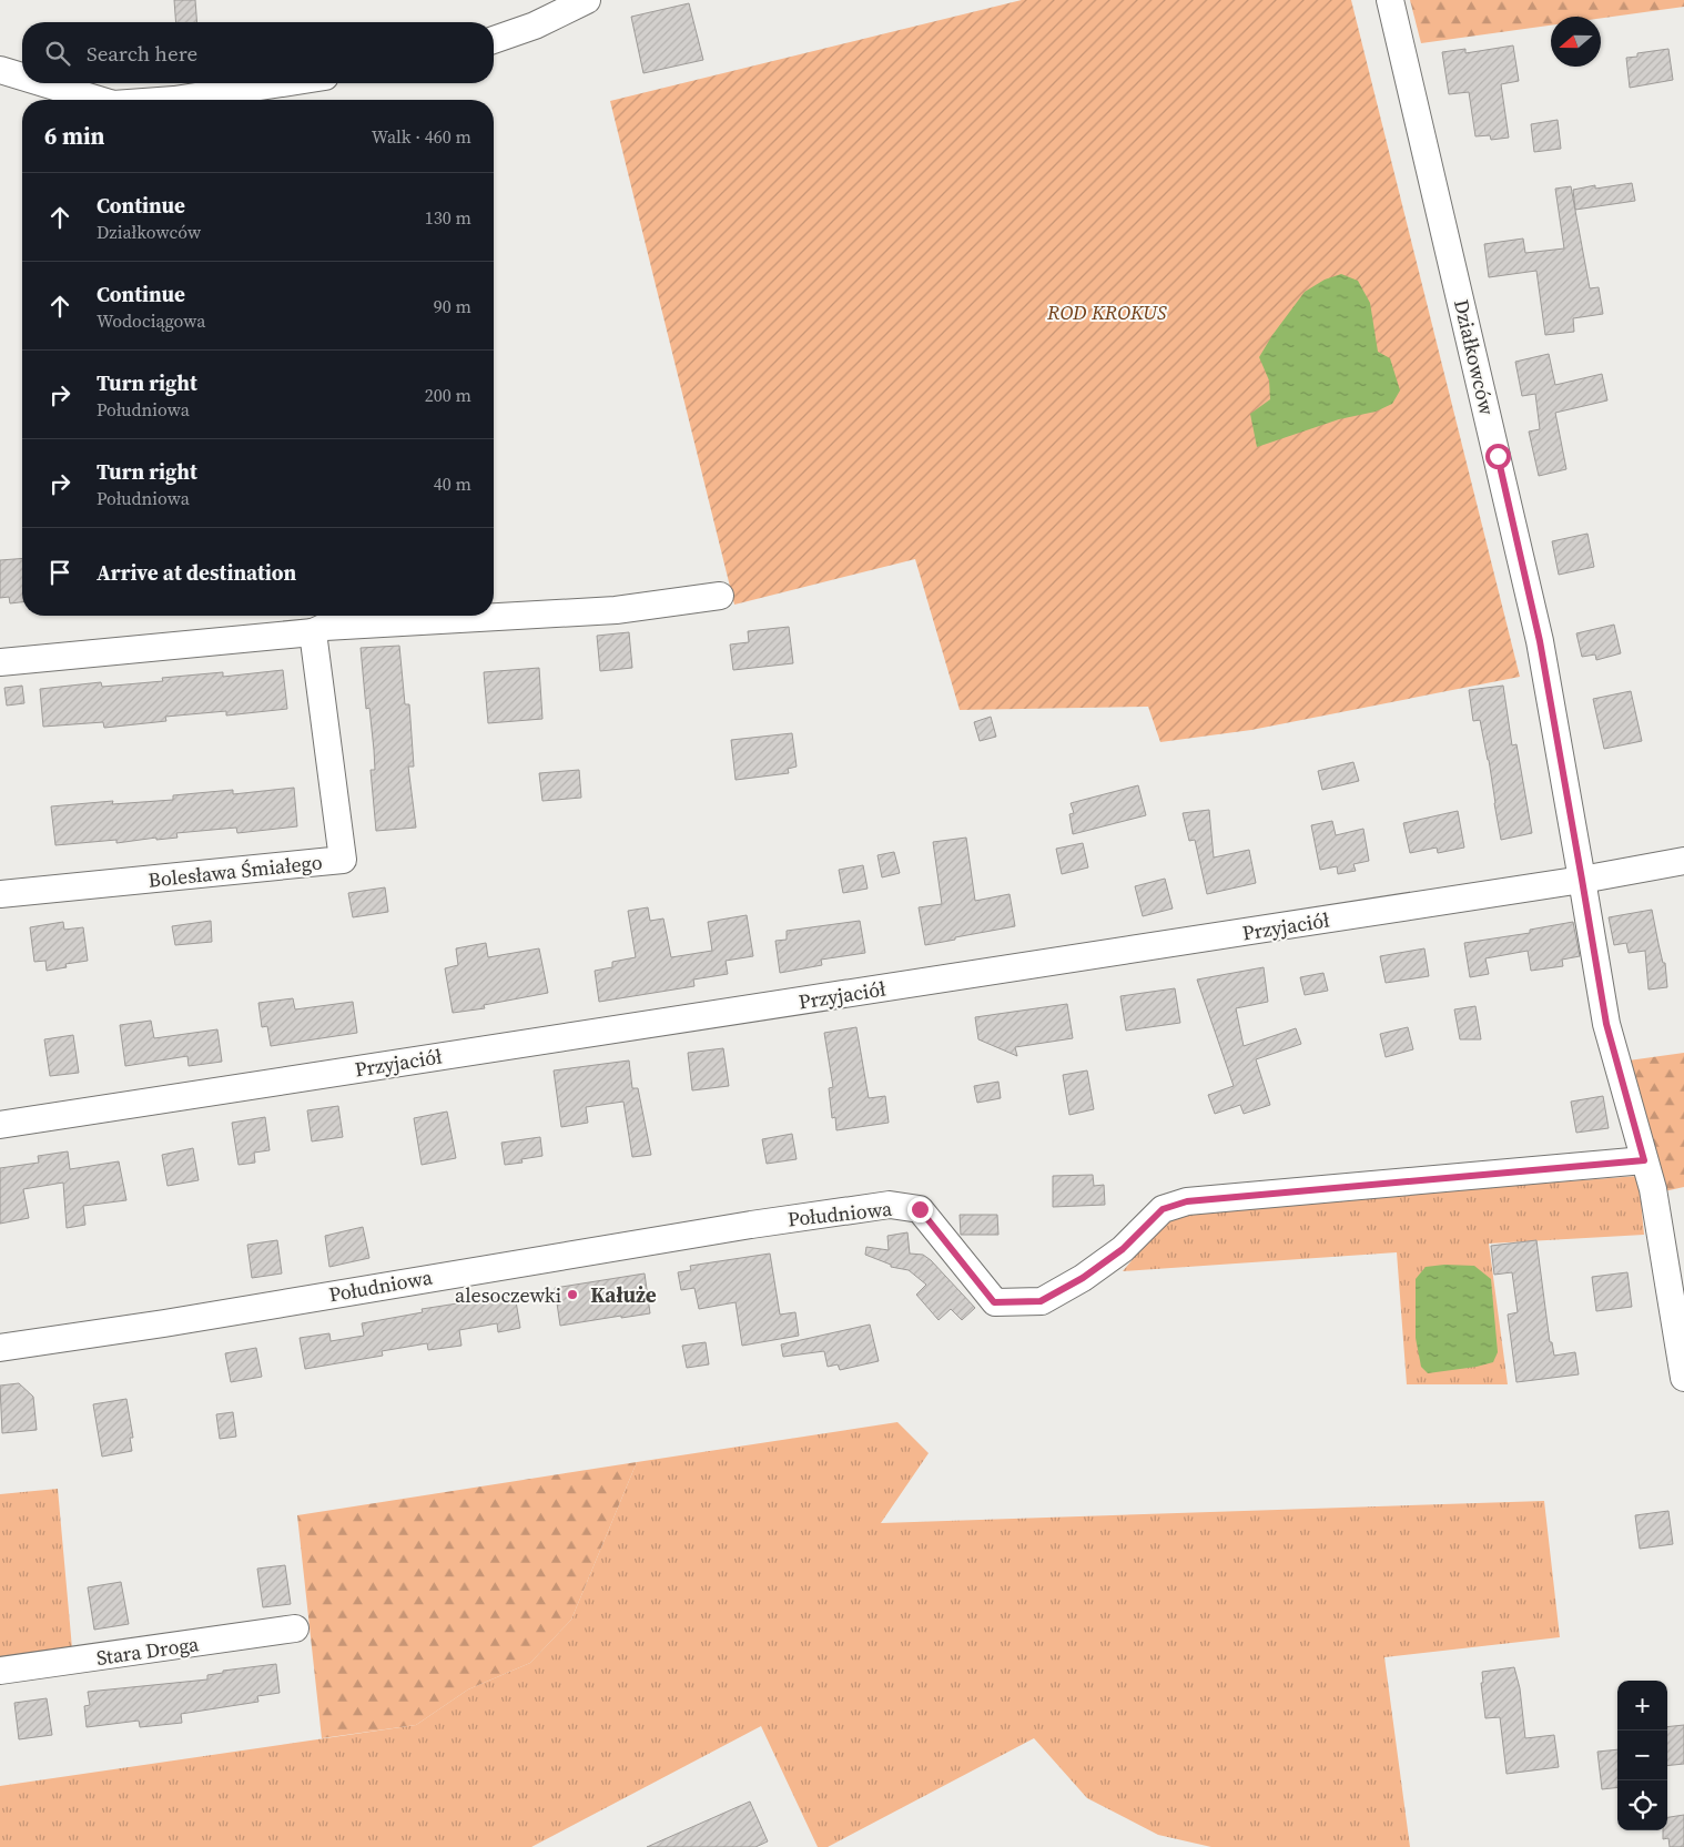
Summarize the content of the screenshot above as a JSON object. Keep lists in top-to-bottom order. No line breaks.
{"streets":{"street":["Działkowców","Bolesława Śmiałego","Przyjaciół","Południowa","Stara Droga"]},"crossings":[["Działkowców","Przyjaciół"],["Działkowców","Południowa"]],"districts":["Kałuże"],"parks":["ROD KROKUS"],"places":["alesoczewki"],"north":"left","page":{"search":"Search here","heading":["6 min","Walk · 460 m"],"list":[["Continue","Działkowców","130 m"],["Continue","Wodociągowa","90 m"],["Turn right","Południowa","200 m"],["Turn right","Południowa","40 m"],"Arrive at destination"],"map_buttons":["+","−"]}}
